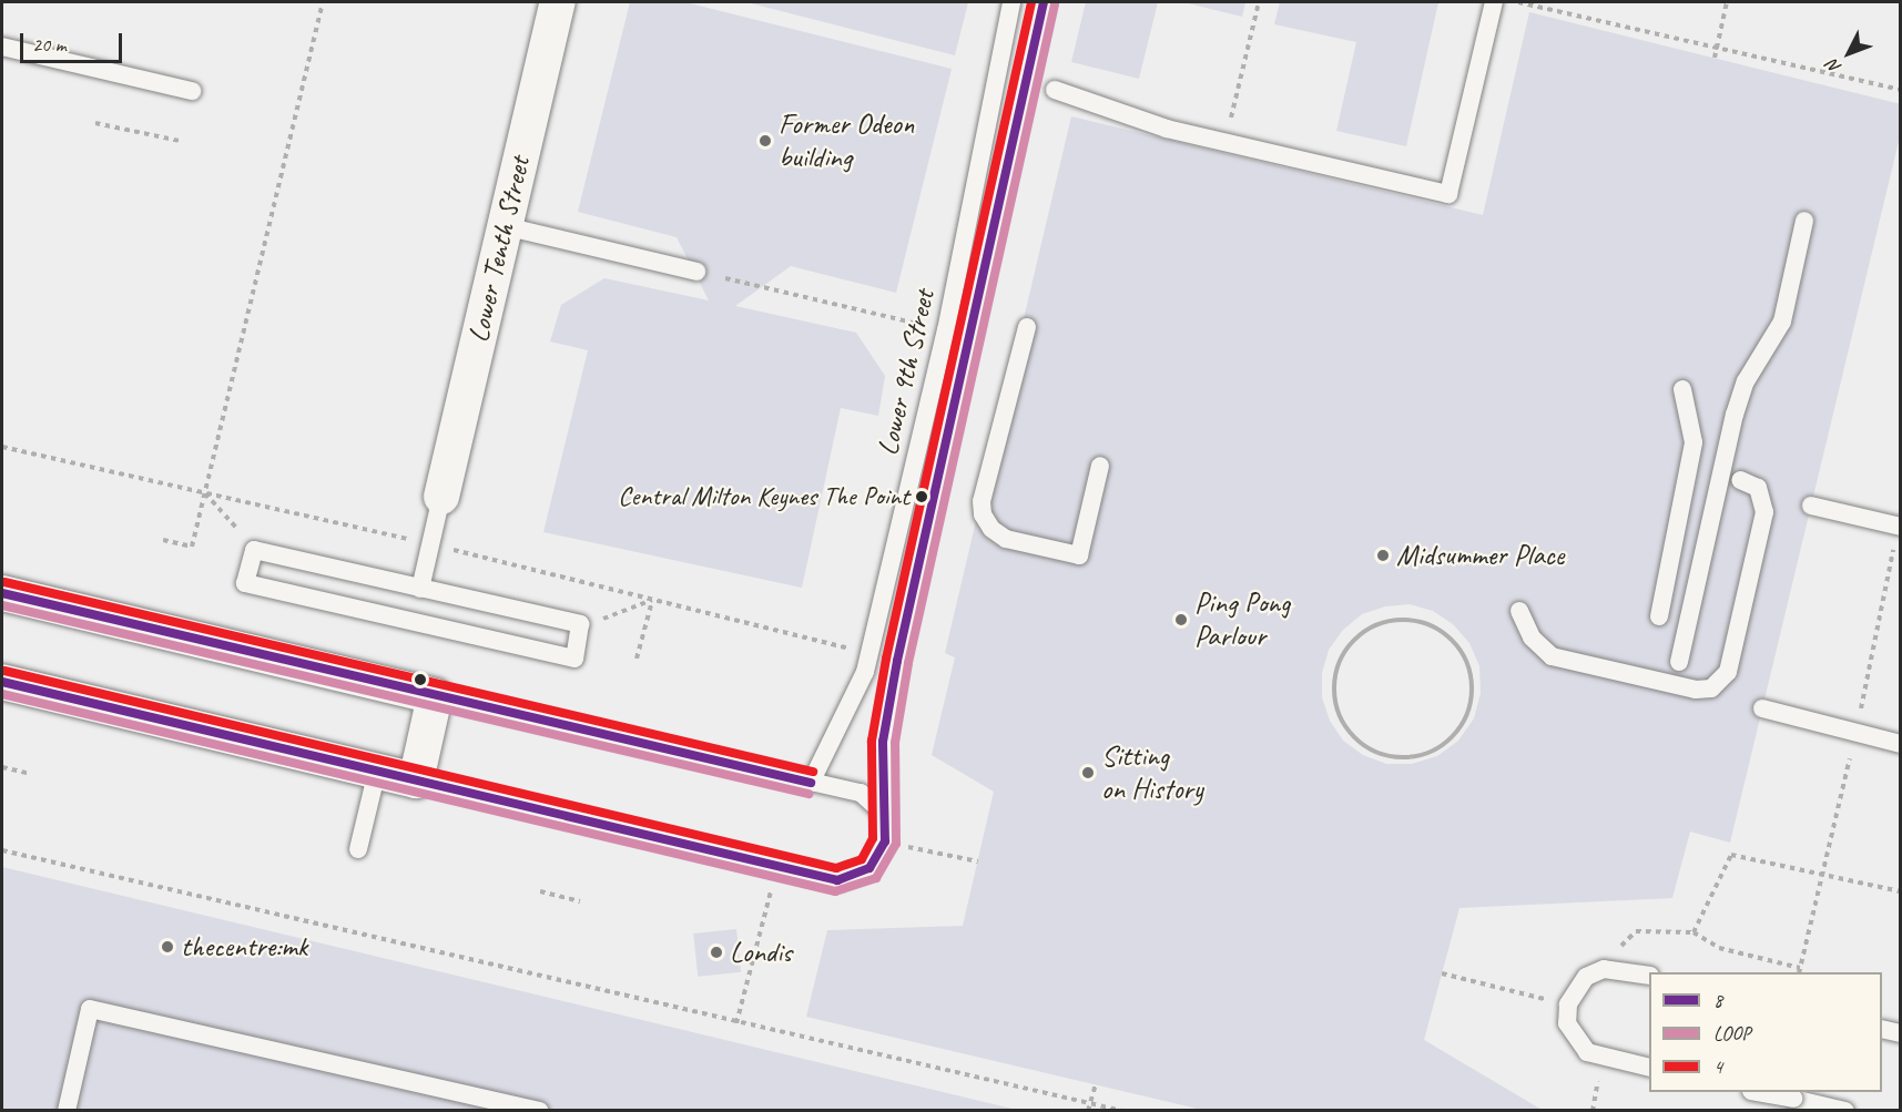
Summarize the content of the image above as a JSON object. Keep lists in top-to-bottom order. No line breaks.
{"streets":{"street":["Lower Tenth Street"],"lane":["Lower 9th Street"]},"places":["Former Odeon building","Central Milton Keynes The Point","Midsummer Place","Ping Pong Parlour","Sitting on History","thecentre:mk","Londis"],"lines":["transit line 8","transit line 4","transit line LOOP"],"legend":["8","LOOP","4"],"scale_bar":"20 m","north":"bottom left"}
